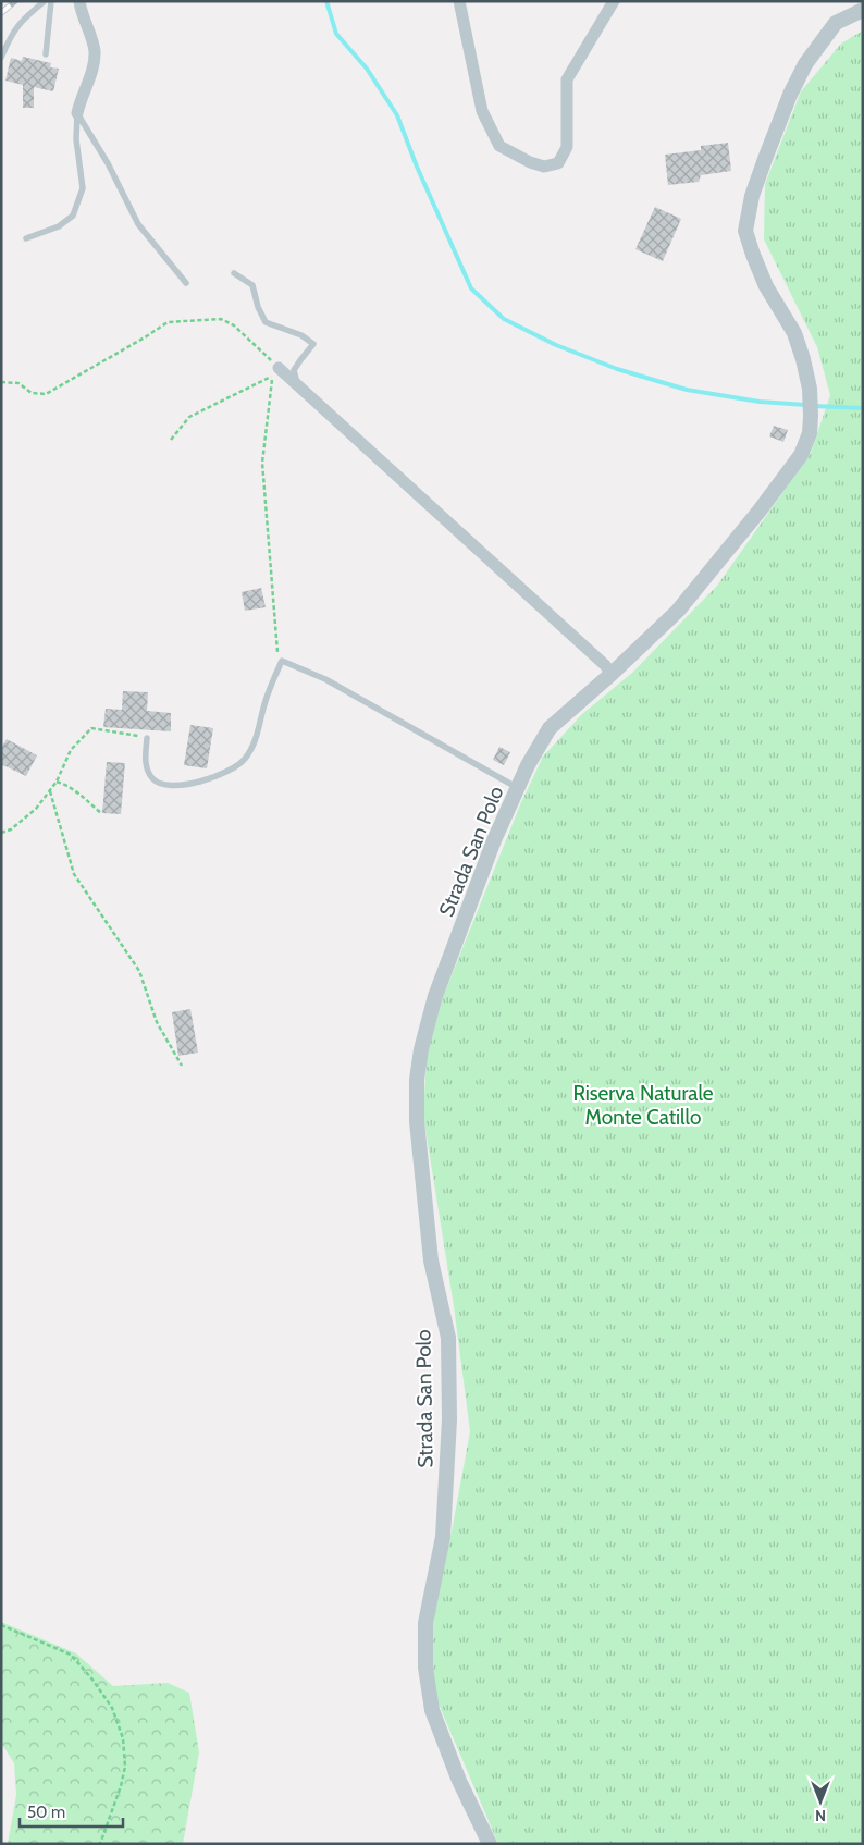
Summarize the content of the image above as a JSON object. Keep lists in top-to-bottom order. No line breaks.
{"streets":{"street":["Strada San Polo"]},"parks":["Riserva Naturale Monte Catillo"],"scale_bar":"50 m","north":"bottom"}
